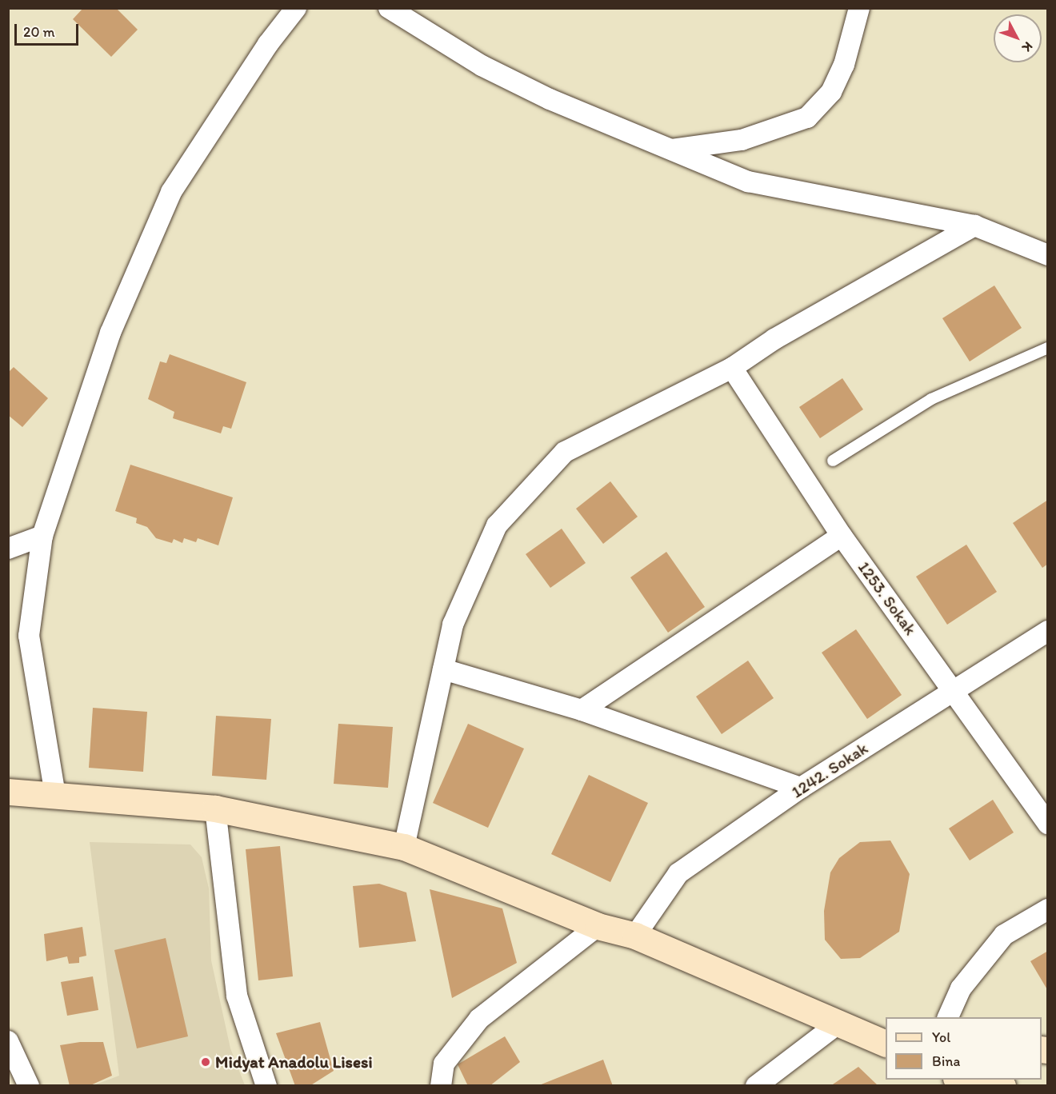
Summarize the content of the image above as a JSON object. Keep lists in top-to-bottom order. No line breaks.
{"streets":{"street":["1253. Sokak","1242. Sokak"]},"crossings":[["1253. Sokak","1242. Sokak"]],"places":["Midyat Anadolu Lisesi"],"legend":["Yol","Bina"],"scale_bar":"20 m","north":"bottom right"}
